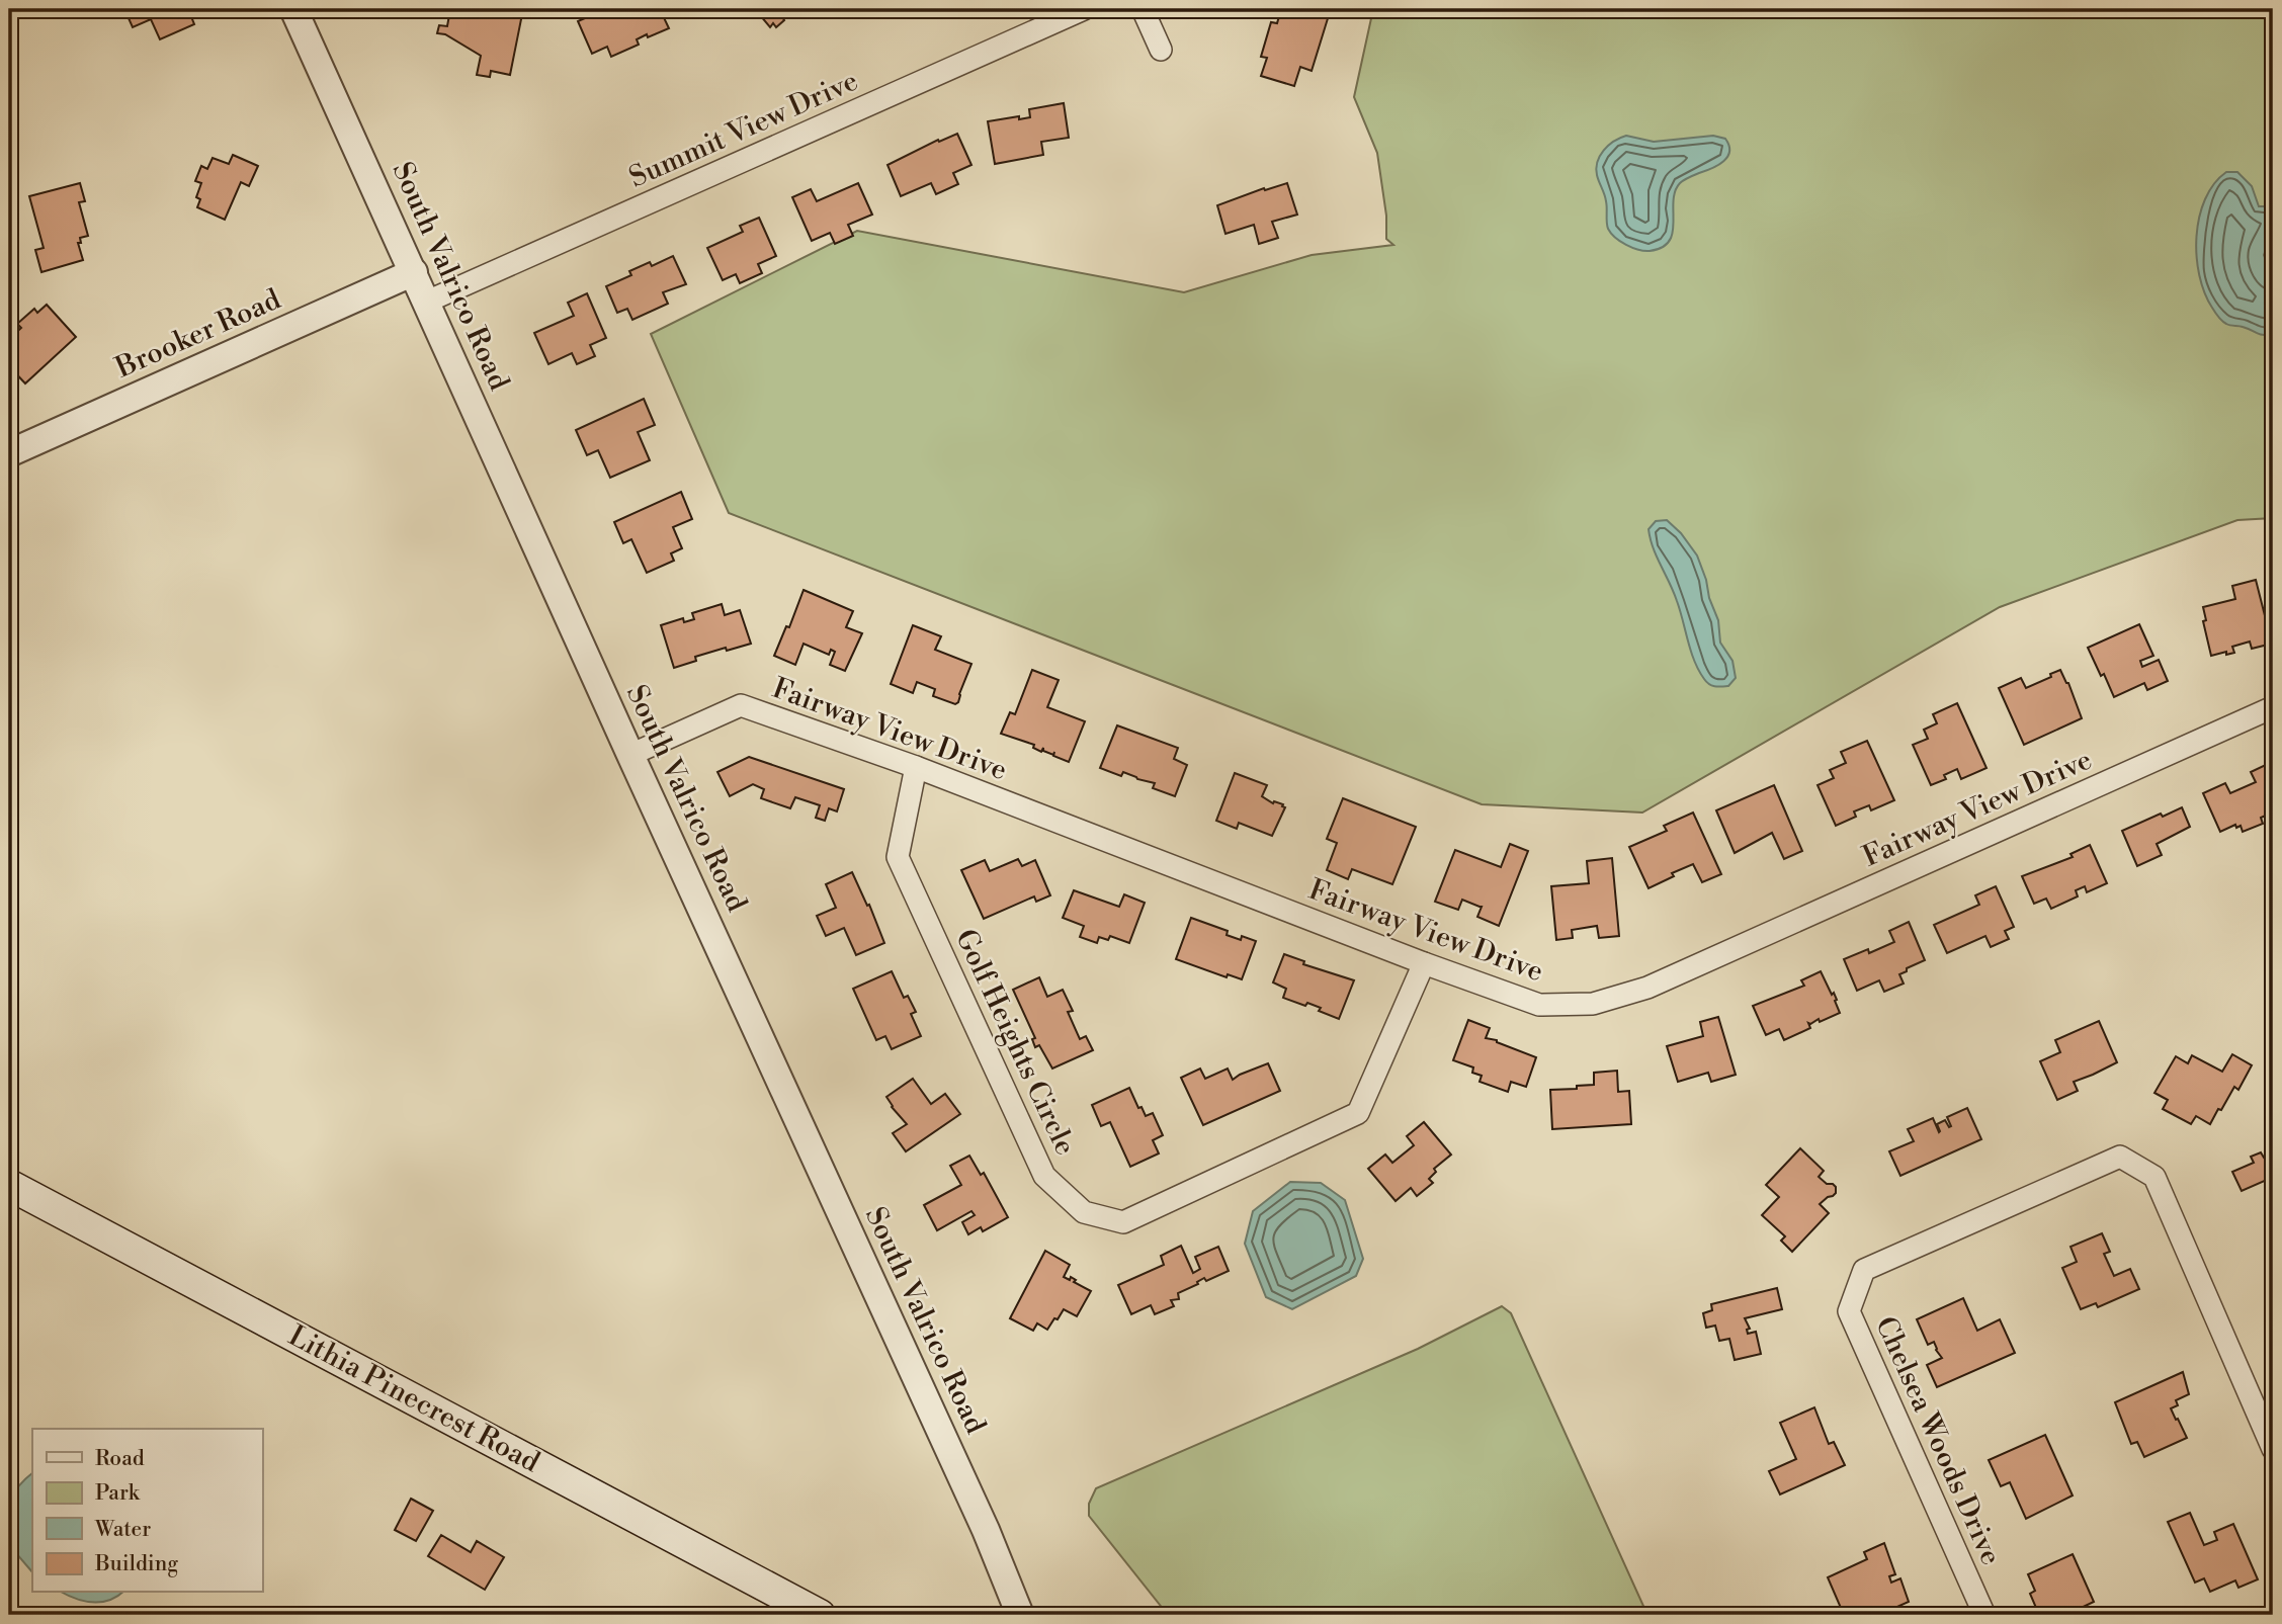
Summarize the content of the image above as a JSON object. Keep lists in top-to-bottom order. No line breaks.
{"streets":{"main road":["Lithia Pinecrest Road"],"street":["Summit View Drive","South Valrico Road","Brooker Road","Fairway View Drive","Golf Heights Circle","Chelsea Woods Drive"]},"crossings":[["Summit View Drive","South Valrico Road"],["South Valrico Road","Brooker Road"],["South Valrico Road","Fairway View Drive"],["Fairway View Drive","Golf Heights Circle"]],"legend":["Road","Park","Water","Building"]}
